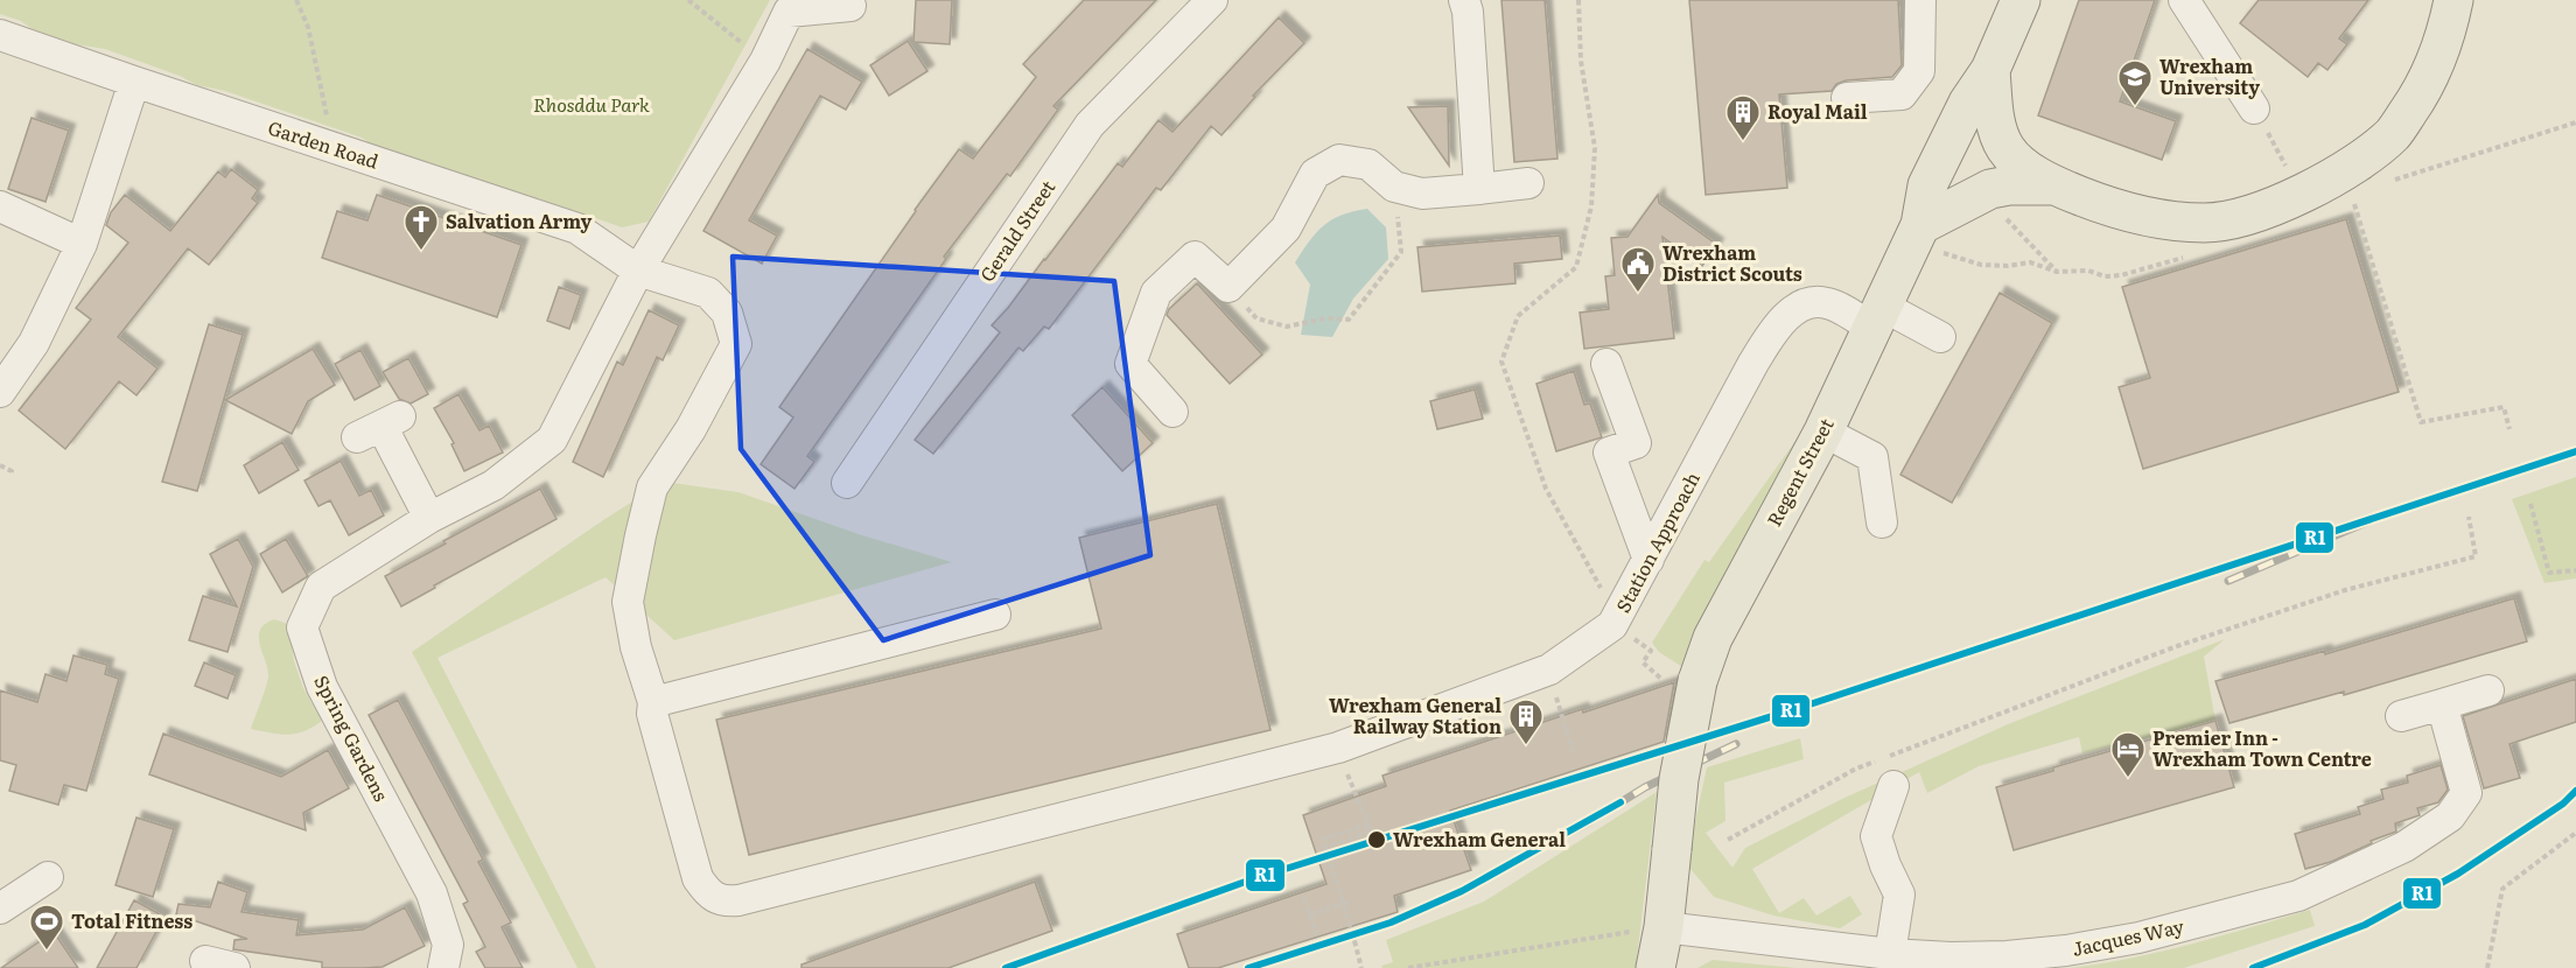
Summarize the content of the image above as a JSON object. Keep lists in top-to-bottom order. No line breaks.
{"streets":{"main road":["Regent Street"],"street":["Garden Road","Gerald Street","Station Approach","Spring Gardens","Jacques Way"]},"crossings":[["Garden Road","Station Approach"],["Garden Road","Spring Gardens"],["Regent Street","Station Approach"],["Regent Street","Jacques Way"]],"parks":["Rhosddu Park"],"places":{"school or university":["Wrexham University"],"building":["Royal Mail","Wrexham General Railway Station"],"church":["Salvation Army"],"public building":["Wrexham District Scouts"],"hotel":["Premier Inn - Wrexham Town Centre"],"other":["Wrexham General"],"sports":["Total Fitness"]},"lines":["transit line R1"]}
